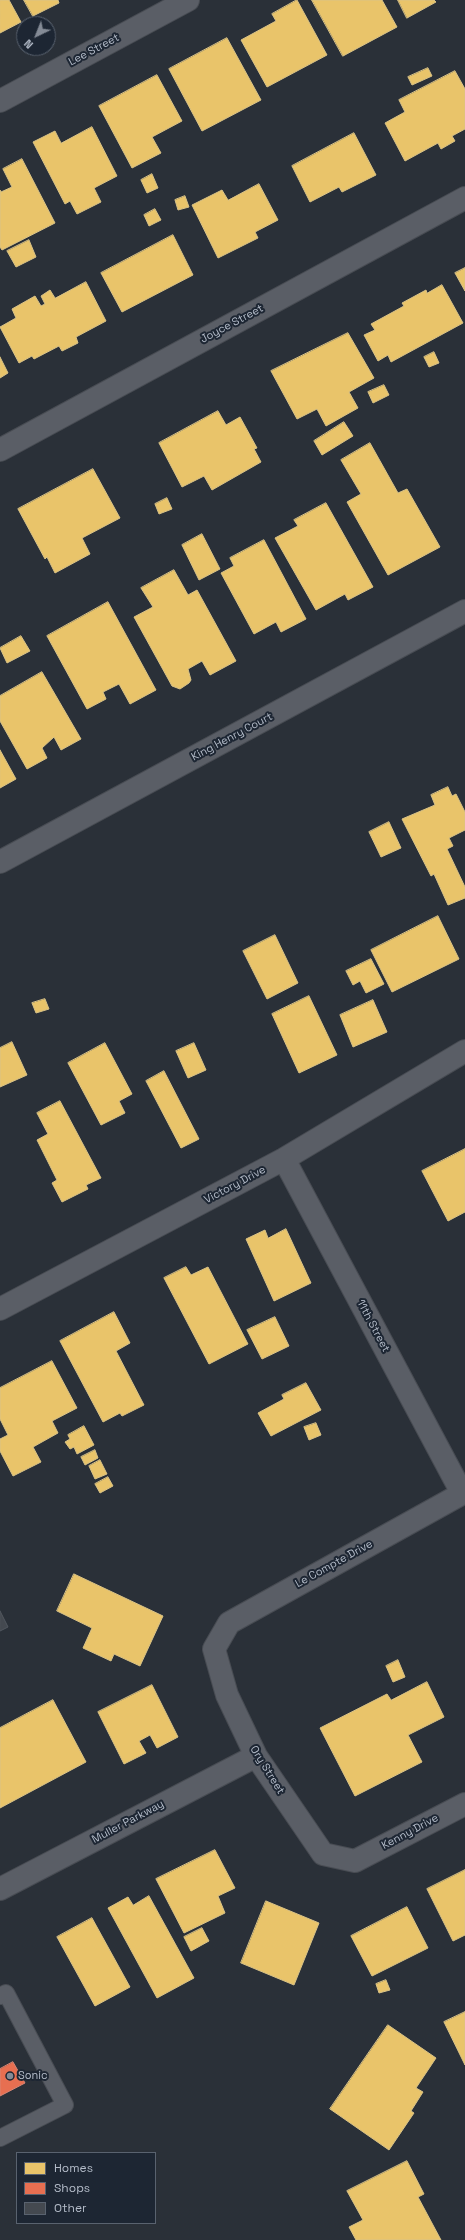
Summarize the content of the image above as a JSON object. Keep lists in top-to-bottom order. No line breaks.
{"streets":{"street":["Lee Street","Joyce Street","King Henry Court","Victory Drive","11th Street","Le Compte Drive","Ory Street","Muller Parkway","Kenny Drive"]},"crossings":[["Victory Drive","11th Street"],["11th Street","Le Compte Drive"],["Le Compte Drive","Ory Street"],["Ory Street","Muller Parkway"],["Ory Street","Kenny Drive"]],"places":["Sonic"],"legend":["Homes","Shops","Other"],"north":"bottom left"}
